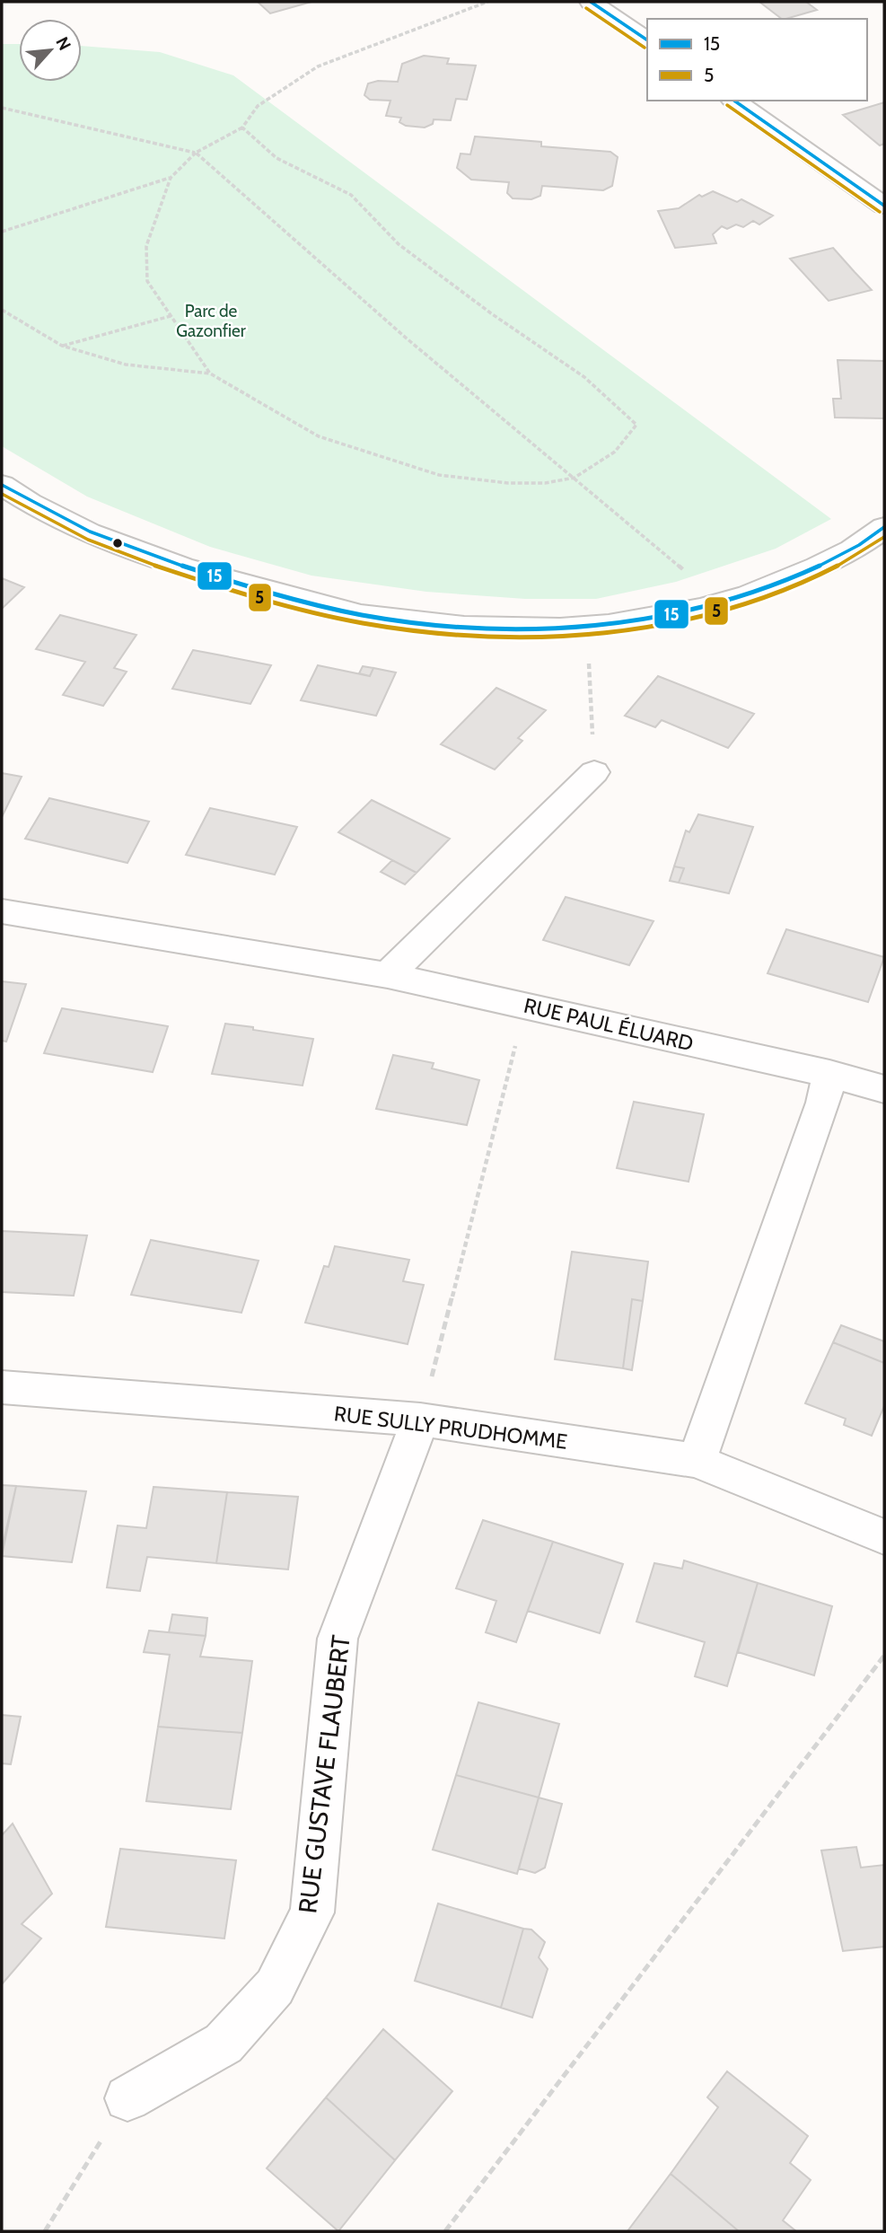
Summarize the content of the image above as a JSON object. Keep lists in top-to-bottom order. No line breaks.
{"streets":{"street":["RUE PAUL ÉLUARD","RUE SULLY PRUDHOMME","RUE GUSTAVE FLAUBERT"]},"crossings":[["RUE SULLY PRUDHOMME","RUE GUSTAVE FLAUBERT"]],"parks":["Parc de Gazonfier"],"lines":["transit line 15","transit line 5"],"legend":["15","5"],"north":"top right"}
